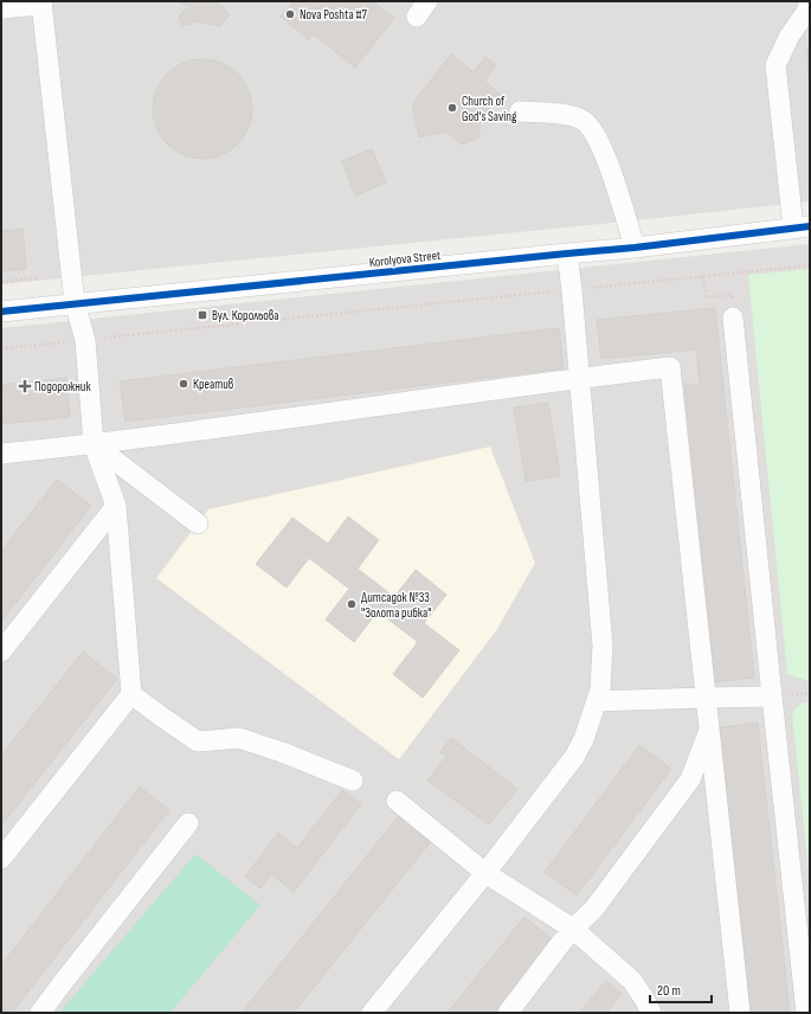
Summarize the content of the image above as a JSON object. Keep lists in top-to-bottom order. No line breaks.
{"streets":{"street":["Korolyova Street"]},"places":{"other":["Nova Poshta #7","Church of God's Saving","Креатив","Дитсадок №33 \"Золота рибка\""],"transit":["Вул. Корольова"],"health":["Подорожник"]},"scale_bar":"20 m"}
